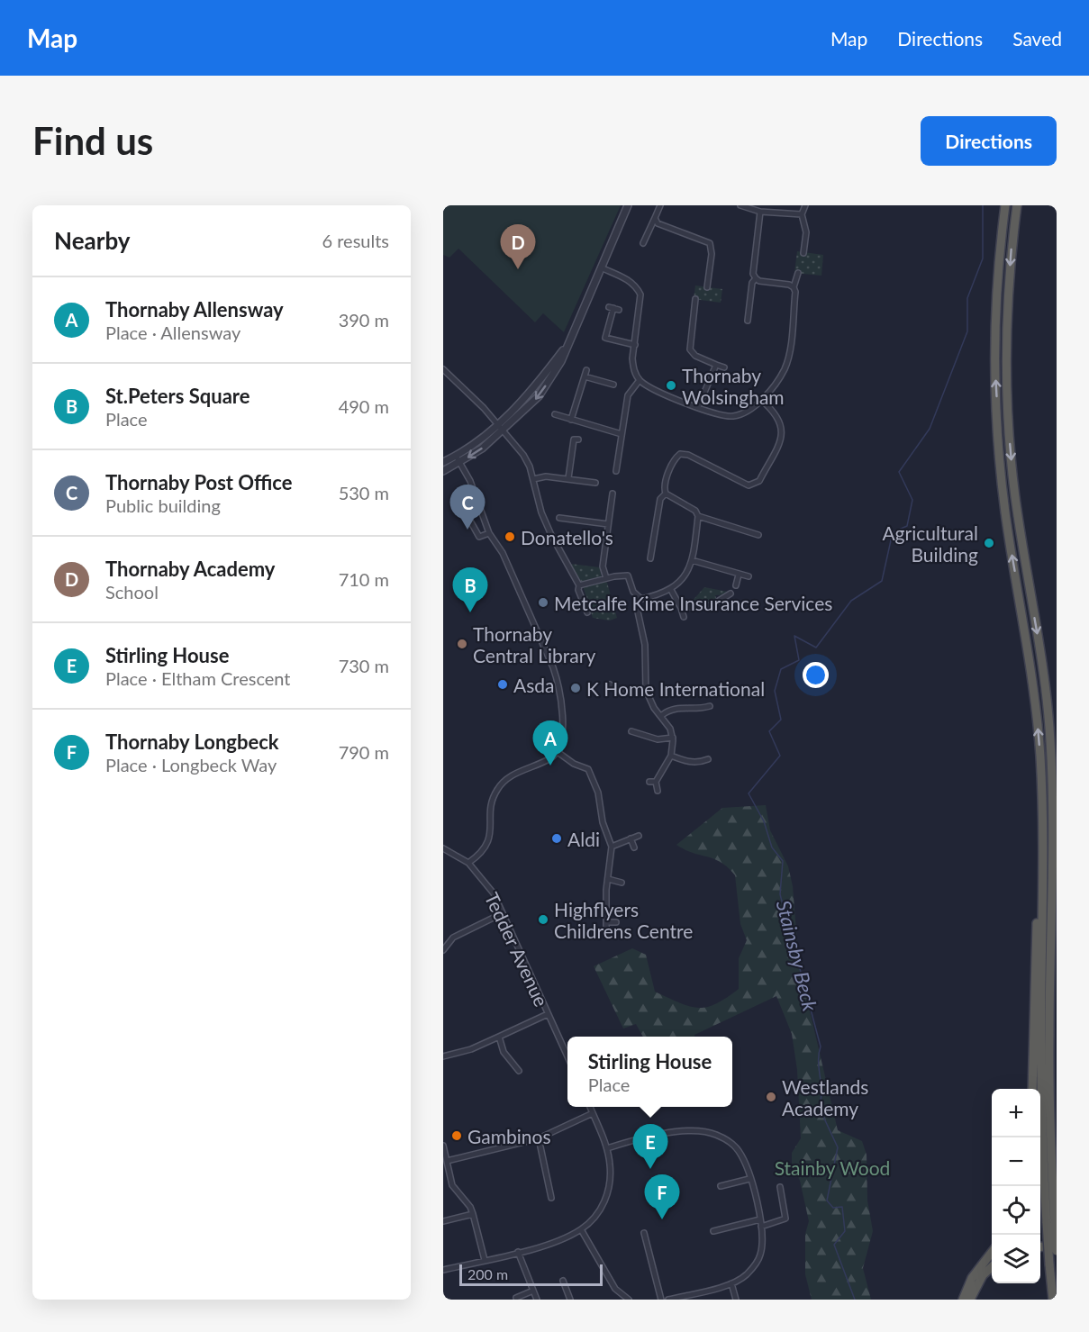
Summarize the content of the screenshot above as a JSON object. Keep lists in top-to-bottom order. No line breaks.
{"streets":{"street":["Tedder Avenue"]},"water":["Stainsby Beck"],"parks":["Stainby Wood"],"places":["Thornaby Wolsingham","Donatello's","Agricultural Building","Metcalfe Kime Insurance Services","Thornaby Central Library","Asda","K Home International","Aldi","Highflyers Childrens Centre","Westlands Academy","Gambinos"],"scale_bar":"200 m","page":{"header":"Map","nav":["Map","Directions","Saved"],"buttons":"Directions","title":"Find us","heading":["Nearby","6 results"],"pins":["D","C","B","A","E","F"],"list":[{"mark":"A","name":"Thornaby Allensway","note":"Place · Allensway","value":"390 m"},{"mark":"B","name":"St.Peters Square","note":"Place","value":"490 m"},{"mark":"C","name":"Thornaby Post Office","note":"Public building","value":"530 m"},{"mark":"D","name":"Thornaby Academy","note":"School","value":"710 m"},{"mark":"E","name":"Stirling House","note":"Place · Eltham Crescent","value":"730 m"},{"mark":"F","name":"Thornaby Longbeck","note":"Place · Longbeck Way","value":"790 m"}],"popup":["Stirling House","Place"],"map_buttons":["+","−"],"scale":"200 m"}}
